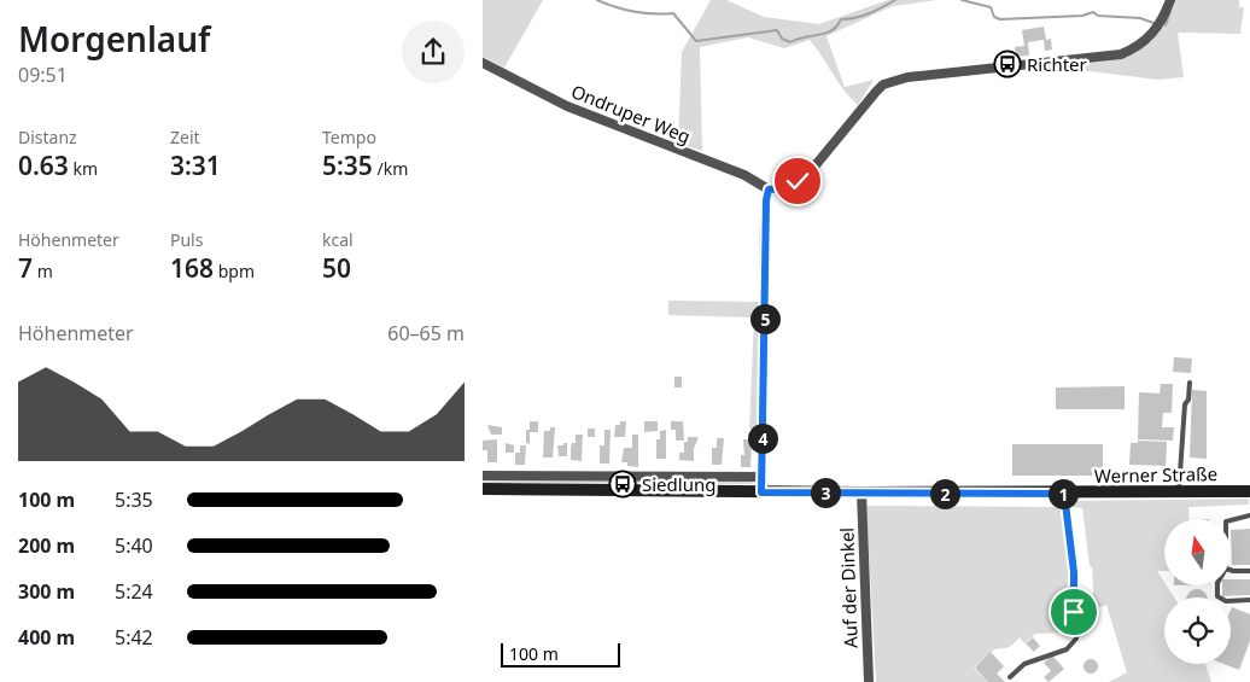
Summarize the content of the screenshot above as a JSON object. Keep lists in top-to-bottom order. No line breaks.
{"streets":{"main road":["Werner Straße"],"street":["Ondruper Weg","Auf der Dinkel"]},"crossings":[["Werner Straße","Auf der Dinkel"]],"places":{"bus stop":["Richter","Siedlung"]},"scale_bar":"100 m","north":"top","page":{"heading":["Morgenlauf","09:51"],"stats":[["Distanz","0.63 km"],["Zeit","3:31"],["Tempo","5:35 /km"],["Höhenmeter","7 m"],["Puls","168 bpm"],["kcal","50"]],"pins":["5","4","3","1","2"],"chart":["Höhenmeter","60–65 m"],"list":[{"name":"100 m","note":"5:35"},{"name":"200 m","note":"5:40"},{"name":"300 m","note":"5:24"},{"name":"400 m","note":"5:42"}],"scale":"100 m"}}
